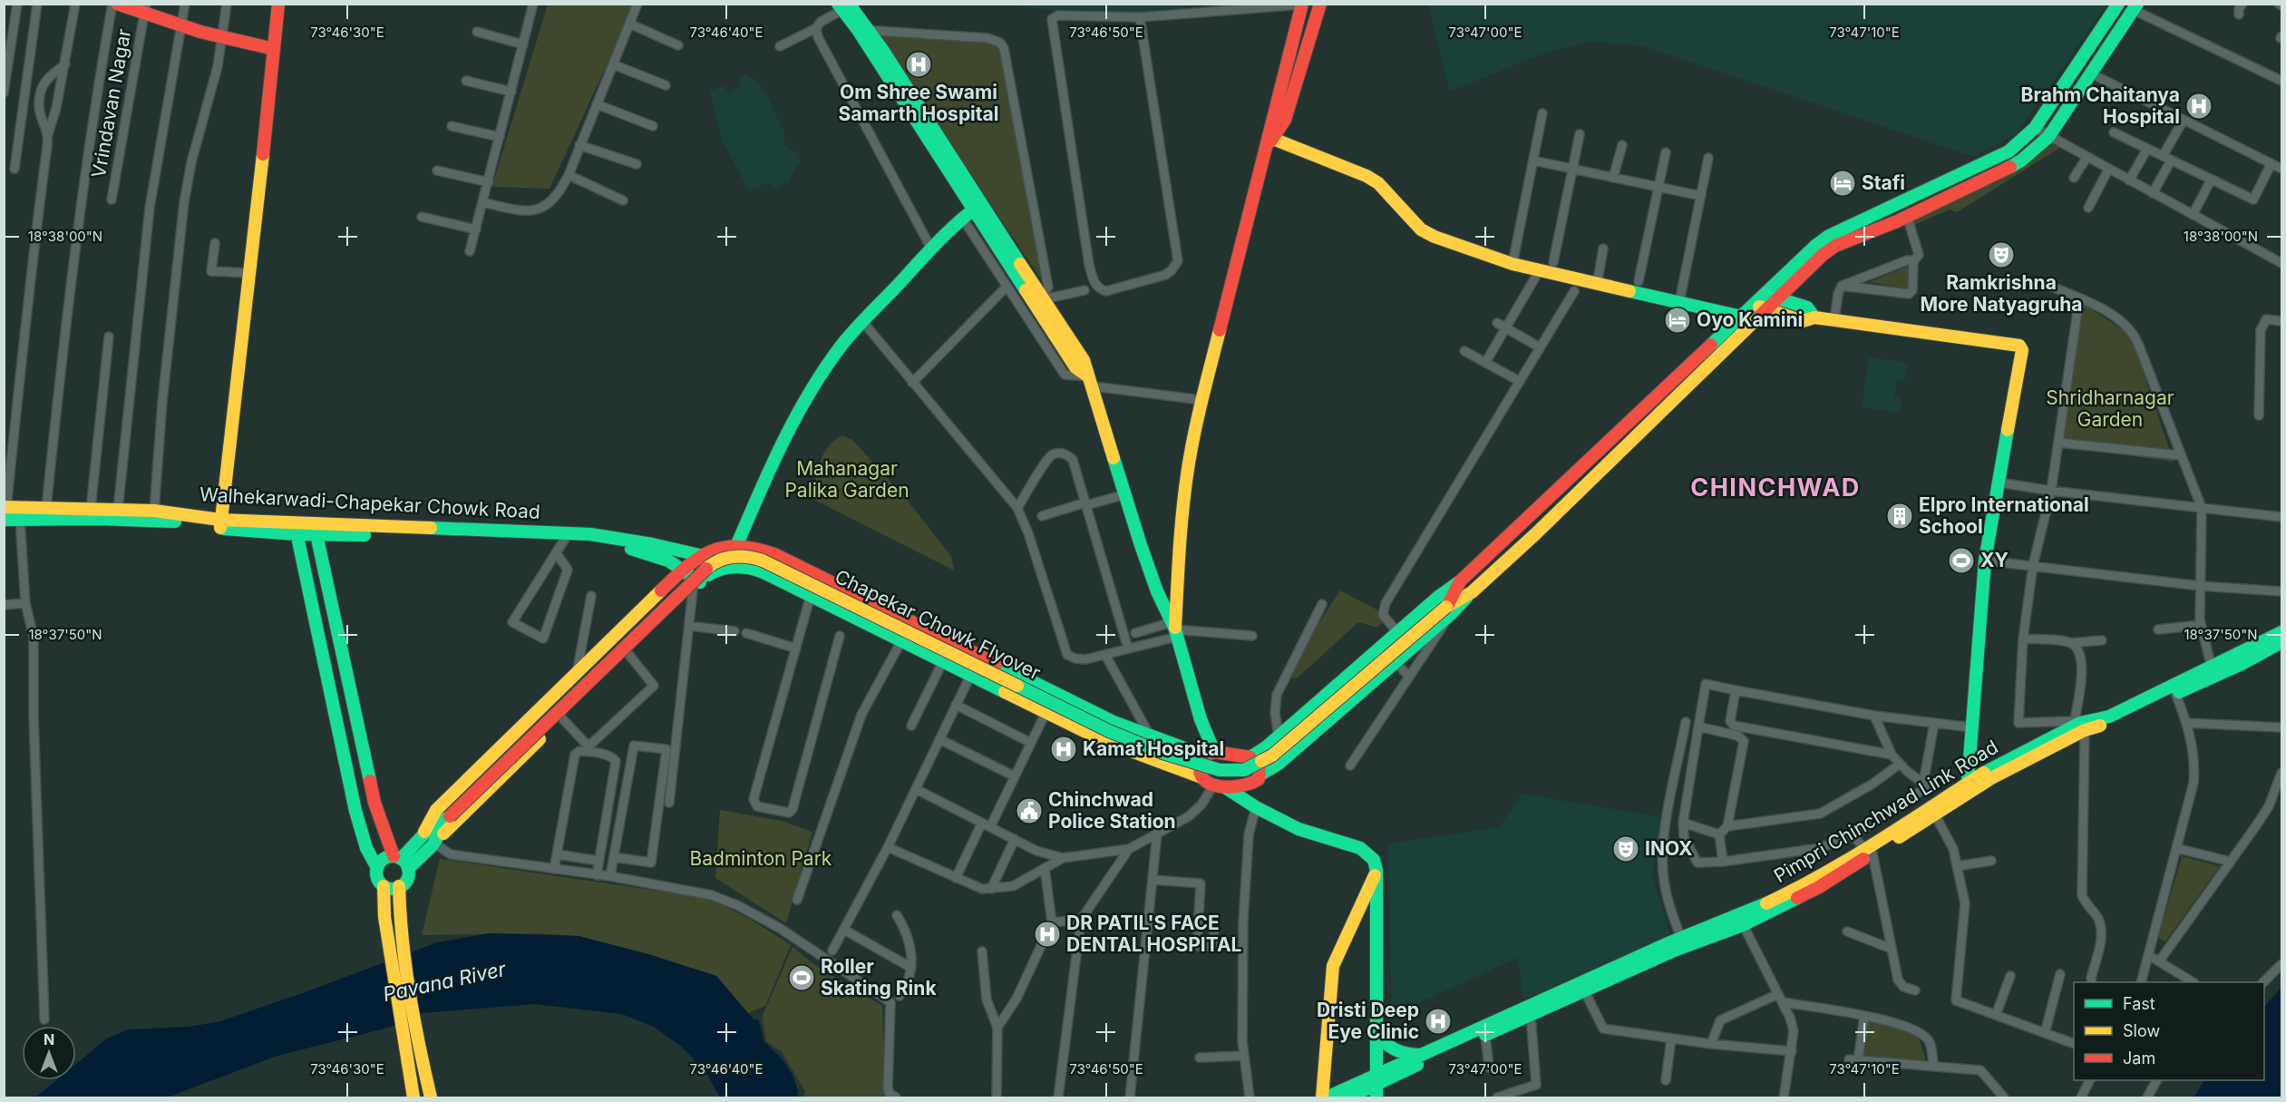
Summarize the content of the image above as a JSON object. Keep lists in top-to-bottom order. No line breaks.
{"streets":{"main road":["Walhekarwadi-Chapekar Chowk Road","Chapekar Chowk Flyover","Pimpri Chinchwad Link Road"],"street":["Vrindavan Nagar"]},"districts":["CHINCHWAD"],"water":["Pavana River"],"parks":["Shridharnagar Garden","Mahanagar Palika Garden","Badminton Park"],"places":{"hospital":["Om Shree Swami Samarth Hospital","Brahm Chaitanya Hospital","Kamat Hospital","DR PATIL'S FACE DENTAL HOSPITAL","Dristi Deep Eye Clinic"],"hotel":["Stafi","Oyo Kamini"],"theatre":["Ramkrishna More Natyagruha","INOX"],"building":["Elpro International School"],"sports":["XY","Roller Skating Rink"],"public building":["Chinchwad Police Station"]},"legend":["Fast","Slow","Jam"],"north":"top","coordinates":["73°46'30\"E","73°46'40\"E","73°46'50\"E","73°47'00\"E","73°47'10\"E","18°38'00\"N","18°37'50\"N"]}
